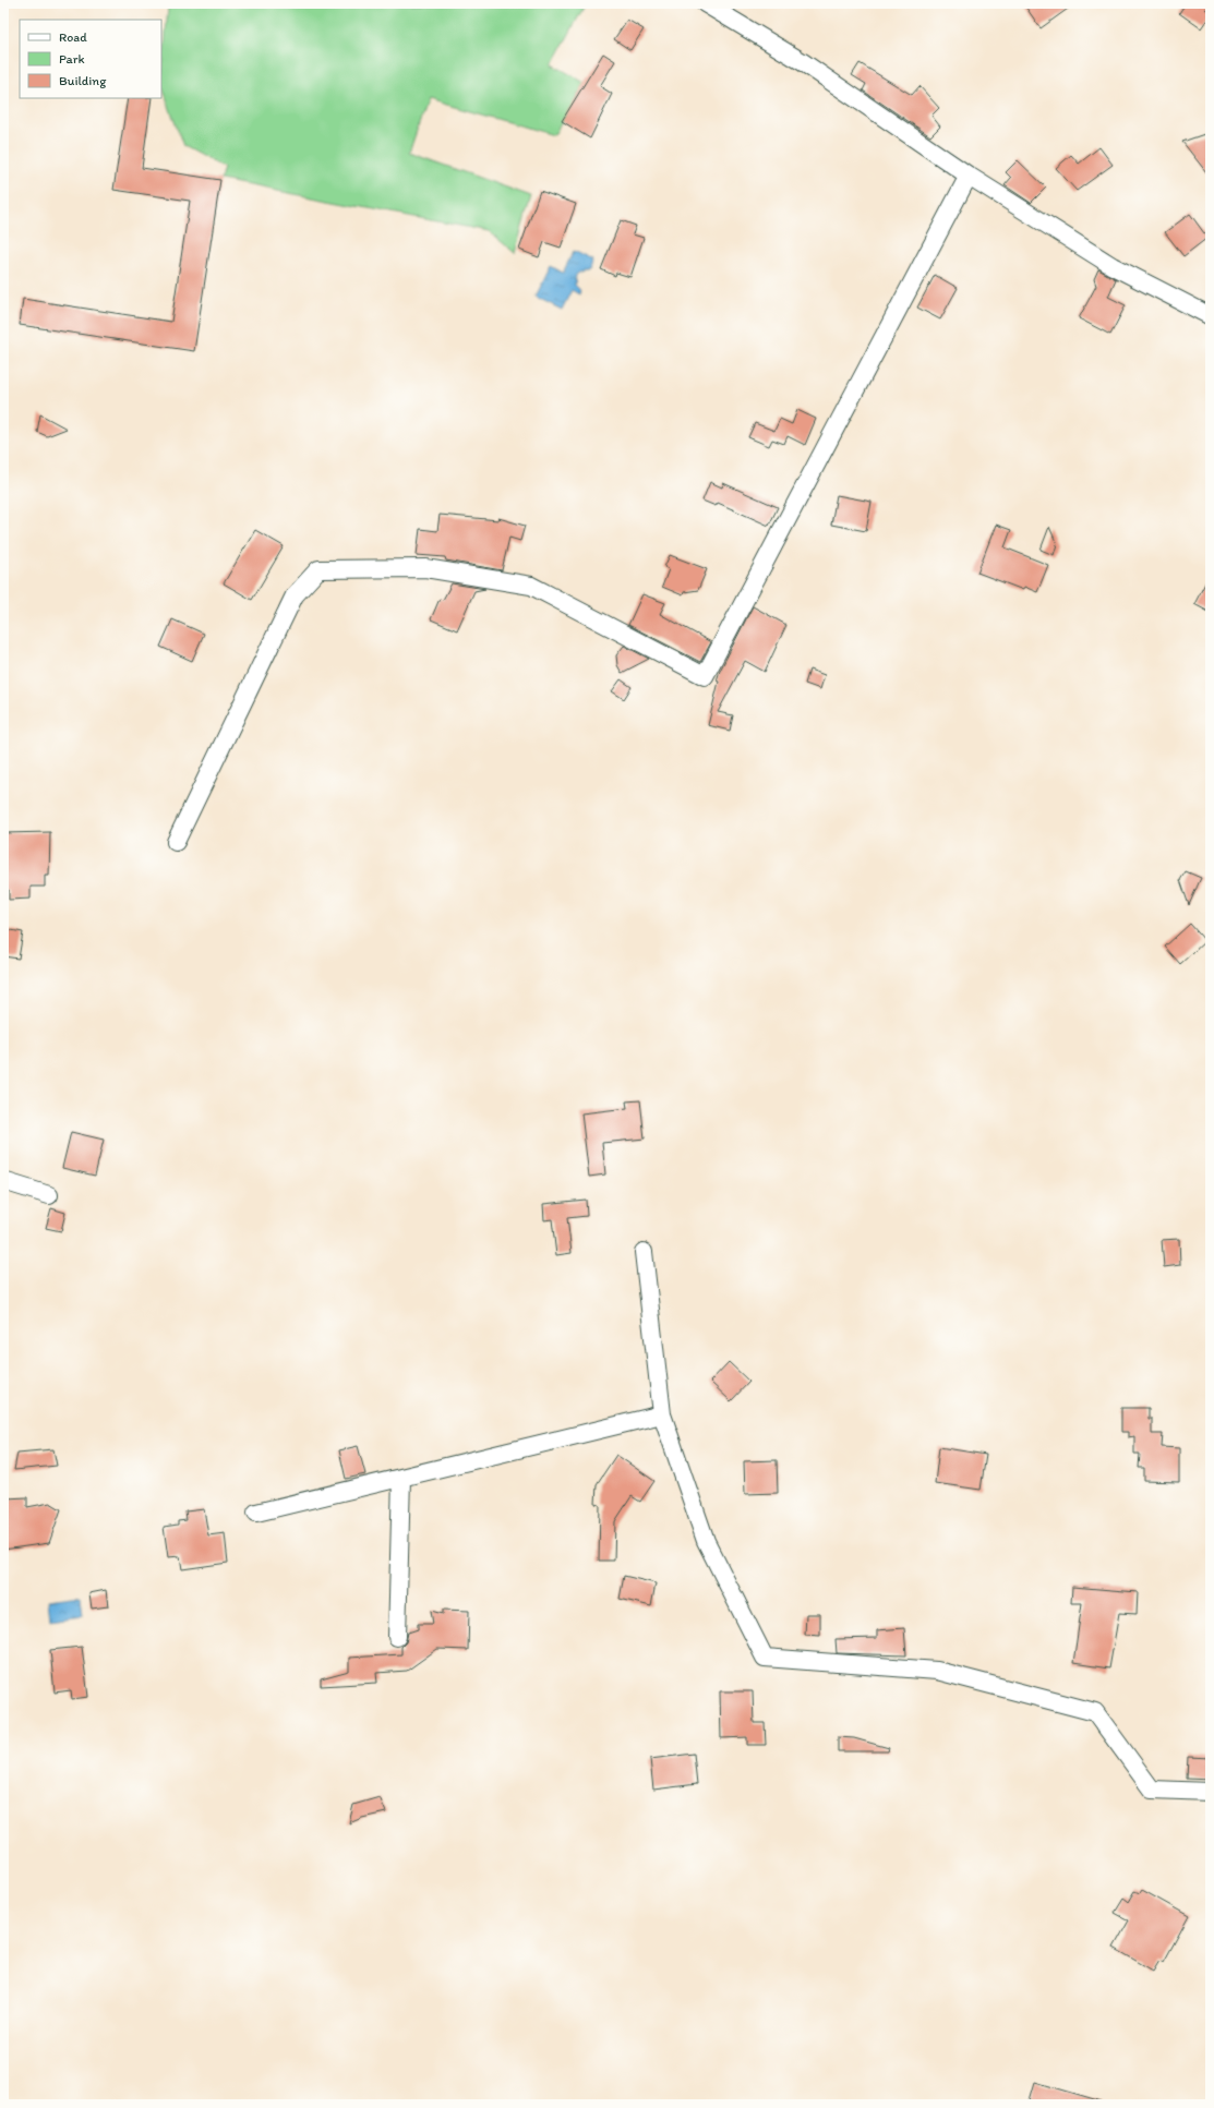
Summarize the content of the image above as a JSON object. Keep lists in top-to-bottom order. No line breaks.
{"legend":["Road","Park","Building"]}
